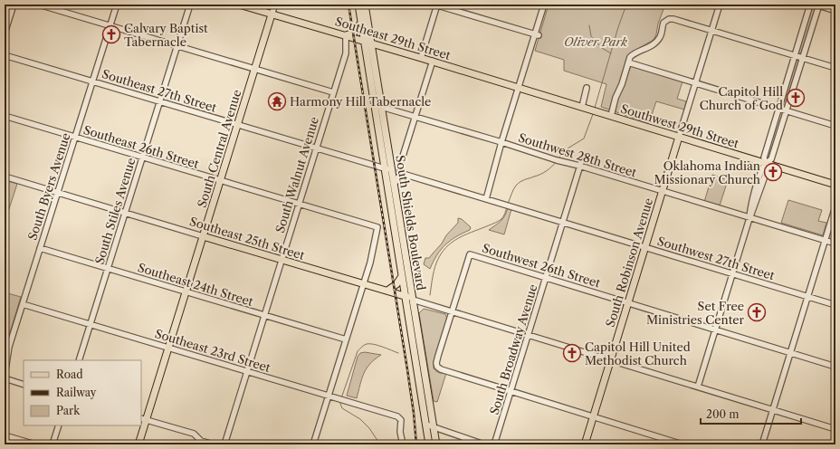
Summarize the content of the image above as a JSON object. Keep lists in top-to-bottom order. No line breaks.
{"streets":{"main road":["Southeast 29th Street","Southwest 29th Street","South Central Avenue","South Shields Boulevard","Southeast 25th Street","South Robinson Avenue"],"street":["Southeast 27th Street","Southeast 26th Street","Southwest 28th Street","South Walnut Avenue","South Byers Avenue","South Stiles Avenue","Southwest 27th Street","Southwest 26th Street","Southeast 24th Street","South Broadway Avenue","Southeast 23rd Street"]},"crossings":[["Southeast 29th Street","Southwest 29th Street"],["Southeast 29th Street","South Central Avenue"],["Southeast 29th Street","South Walnut Avenue"],["Southeast 29th Street","South Shields Boulevard"],["Southeast 27th Street","South Central Avenue"],["Southeast 27th Street","South Walnut Avenue"],["Southeast 27th Street","South Byers Avenue"],["Southeast 27th Street","South Stiles Avenue"],["Southeast 27th Street","South Shields Boulevard"],["Southwest 29th Street","South Robinson Avenue"],["Southeast 26th Street","South Central Avenue"],["Southeast 26th Street","South Walnut Avenue"],["Southeast 26th Street","South Byers Avenue"],["Southeast 26th Street","South Stiles Avenue"],["Southeast 26th Street","Southeast 25th Street"],["South Central Avenue","Southeast 25th Street"],["South Central Avenue","Southeast 24th Street"],["South Central Avenue","Southeast 23rd Street"],["Southwest 28th Street","South Shields Boulevard"],["Southwest 28th Street","South Robinson Avenue"],["Southwest 28th Street","South Broadway Avenue"],["South Walnut Avenue","Southeast 25th Street"],["South Walnut Avenue","Southeast 24th Street"],["South Walnut Avenue","Southeast 23rd Street"],["South Byers Avenue","Southeast 25th Street"],["South Byers Avenue","Southeast 24th Street"],["South Byers Avenue","Southeast 23rd Street"],["South Stiles Avenue","Southeast 25th Street"],["South Stiles Avenue","Southeast 24th Street"],["South Stiles Avenue","Southeast 23rd Street"],["South Shields Boulevard","Southeast 25th Street"],["Southeast 25th Street","South Robinson Avenue"],["Southeast 25th Street","Southwest 26th Street"],["Southeast 25th Street","South Broadway Avenue"],["Southwest 27th Street","South Robinson Avenue"],["Southwest 27th Street","South Broadway Avenue"],["South Robinson Avenue","Southwest 26th Street"],["Southwest 26th Street","South Broadway Avenue"]],"parks":["Oliver Park"],"places":{"church":["Calvary Baptist Tabernacle","Capitol Hill Church of God","Oklahoma Indian Missionary Church","Set Free Ministries Center","Capitol Hill United Methodist Church"],"temple":["Harmony Hill Tabernacle"]},"legend":["Road","Railway","Park"],"scale_bar":"200 m"}
